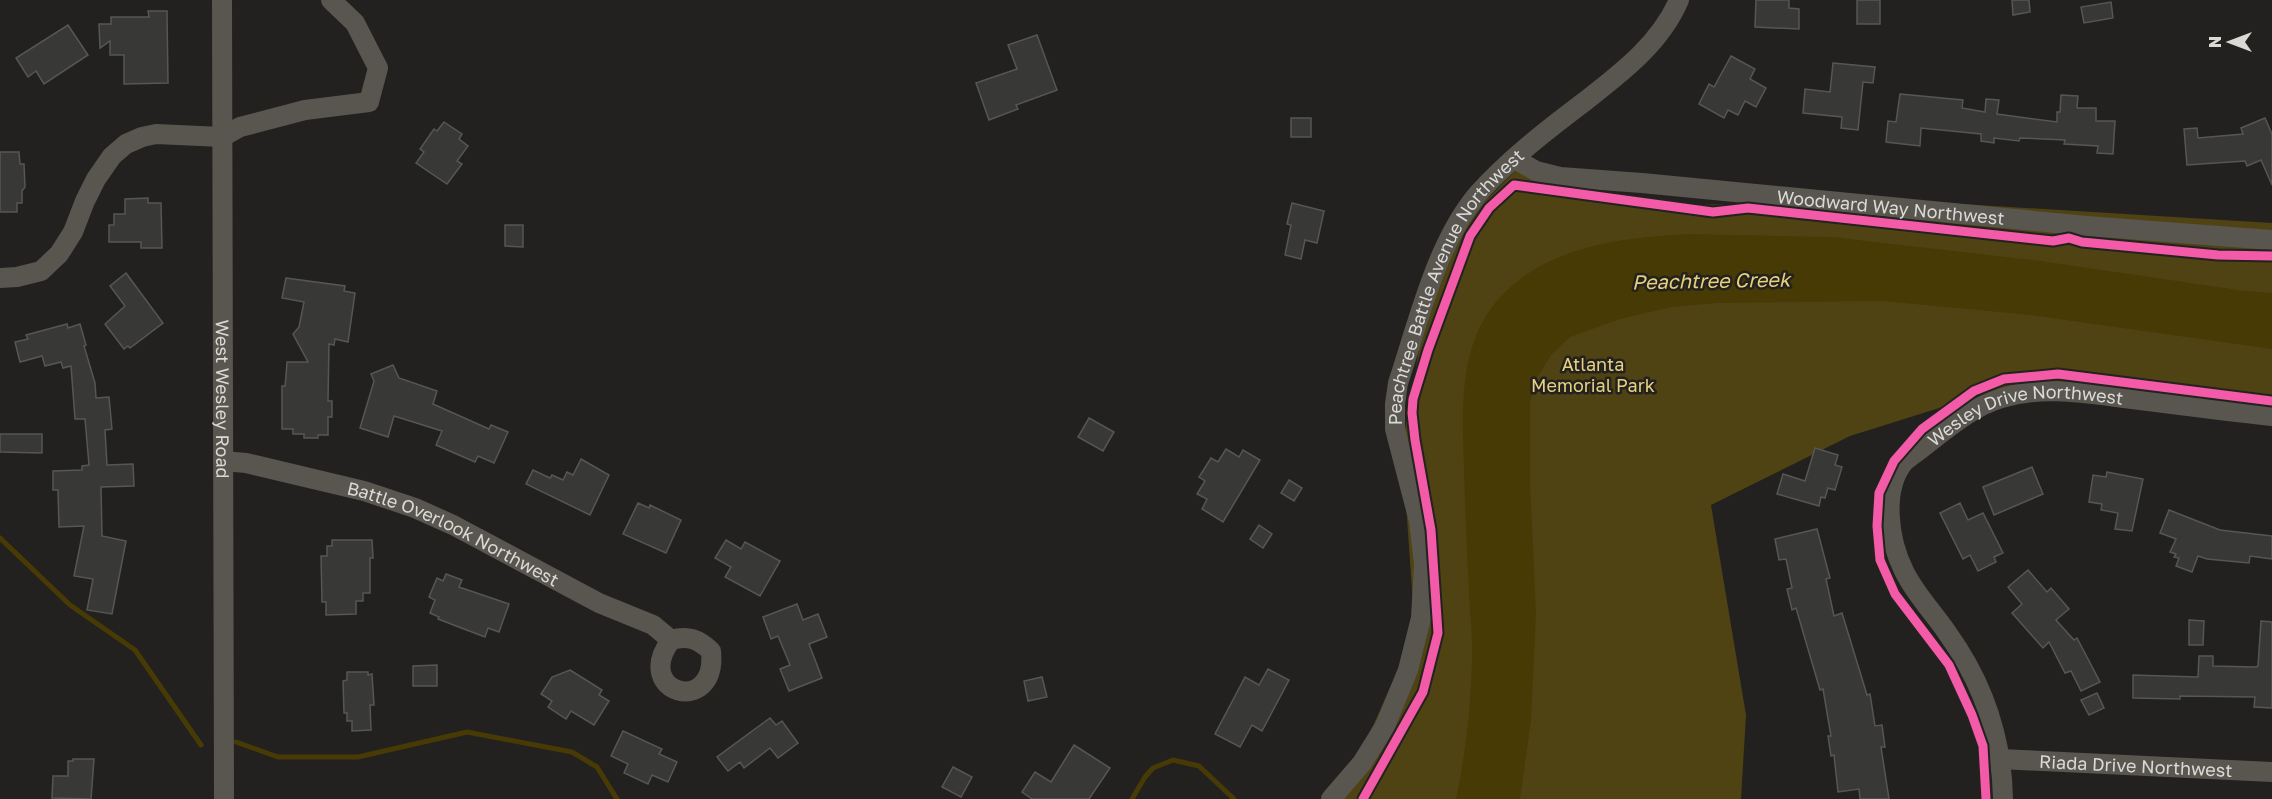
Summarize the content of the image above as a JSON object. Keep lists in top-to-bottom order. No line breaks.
{"streets":{"street":["Woodward Way Northwest","Peachtree Battle Avenue Northwest","West Wesley Road","Wesley Drive Northwest","Battle Overlook Northwest","Riada Drive Northwest"]},"crossings":[["Woodward Way Northwest","Peachtree Battle Avenue Northwest"],["West Wesley Road","Battle Overlook Northwest"],["Wesley Drive Northwest","Riada Drive Northwest"]],"water":["Peachtree Creek"],"parks":["Atlanta Memorial Park"],"north":"left"}
